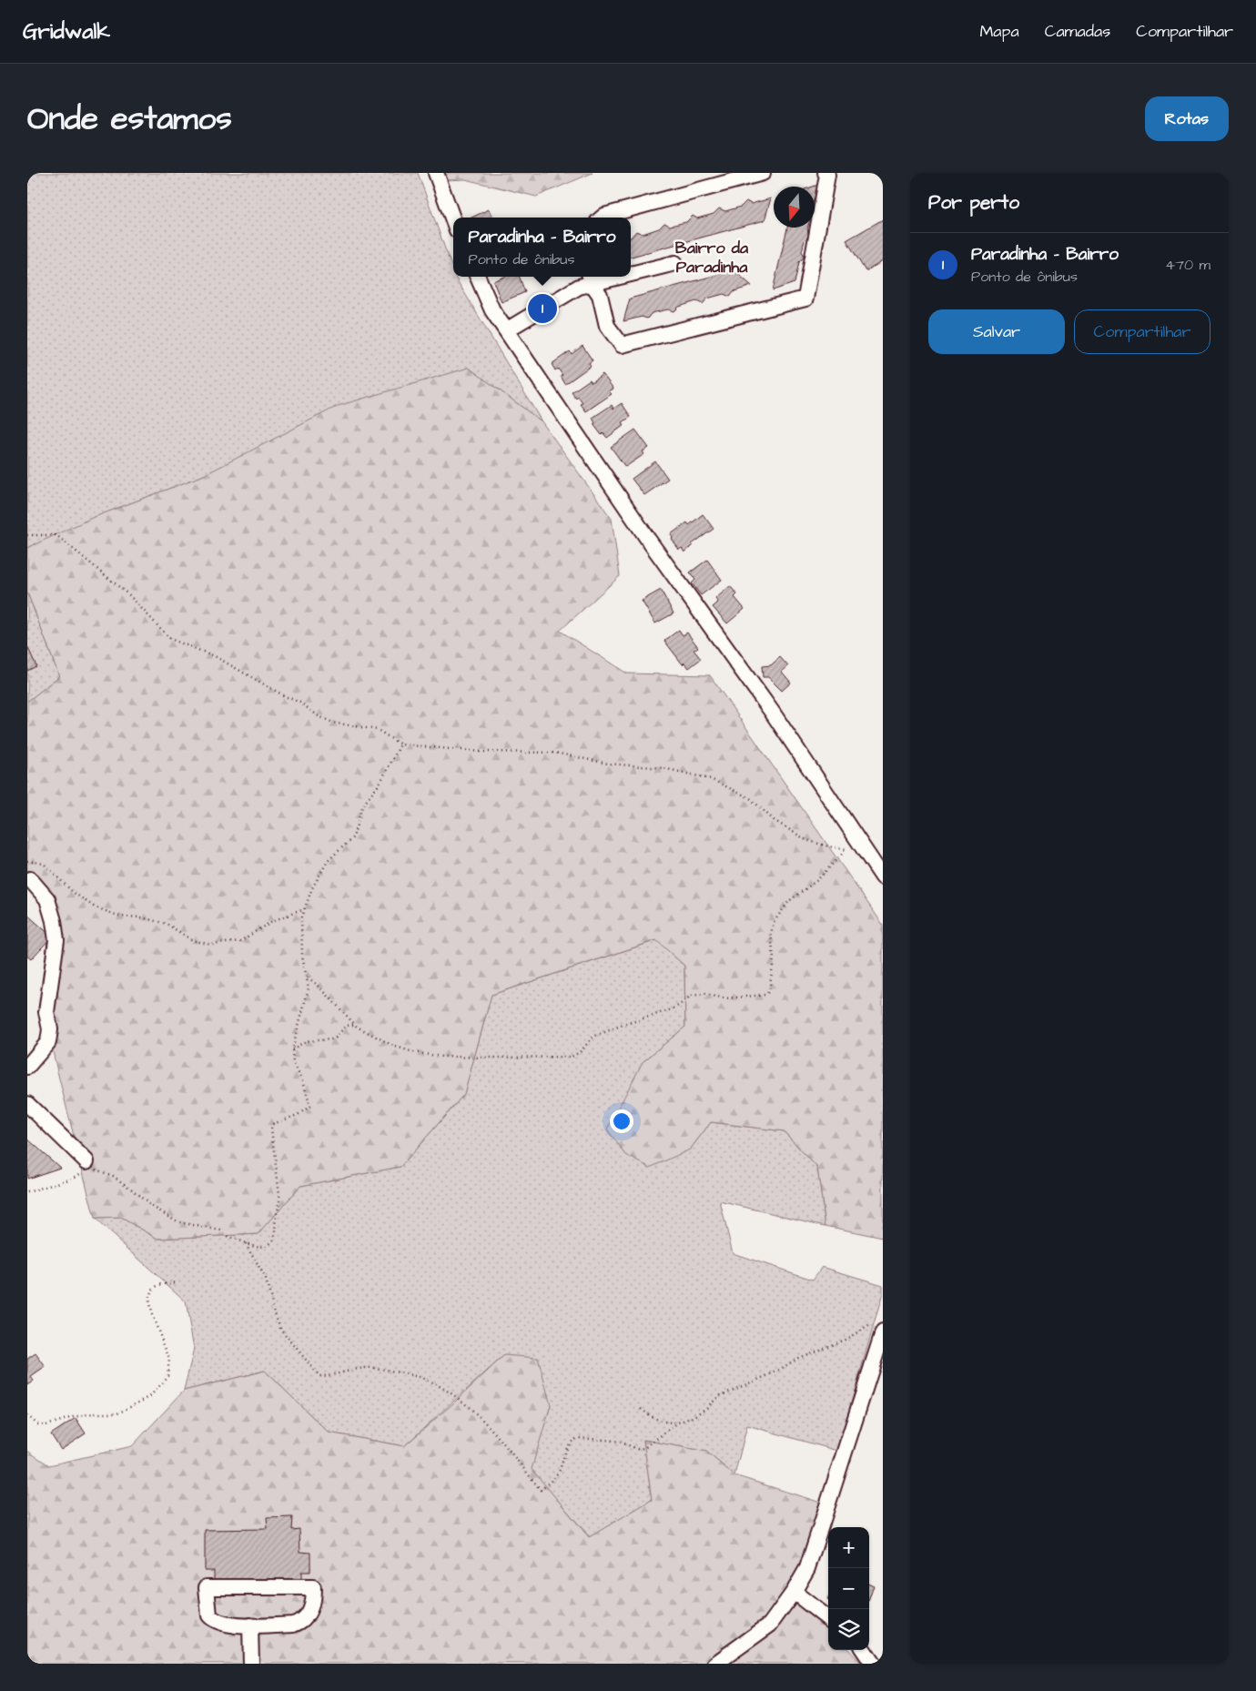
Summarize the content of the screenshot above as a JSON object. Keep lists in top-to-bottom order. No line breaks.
{"districts":["Bairro da Paradinha"],"north":"bottom","page":{"header":"Gridwalk","nav":["Mapa","Camadas","Compartilhar"],"title":"Onde estamos","buttons":["Rotas",["Salvar","Compartilhar"]],"heading":"Por perto","popup":["Paradinha - Bairro","Ponto de ônibus"],"list":[{"mark":"1","name":"Paradinha - Bairro","note":"Ponto de ônibus","value":"470 m"}],"pins":"1","map_buttons":["+","−"]}}
